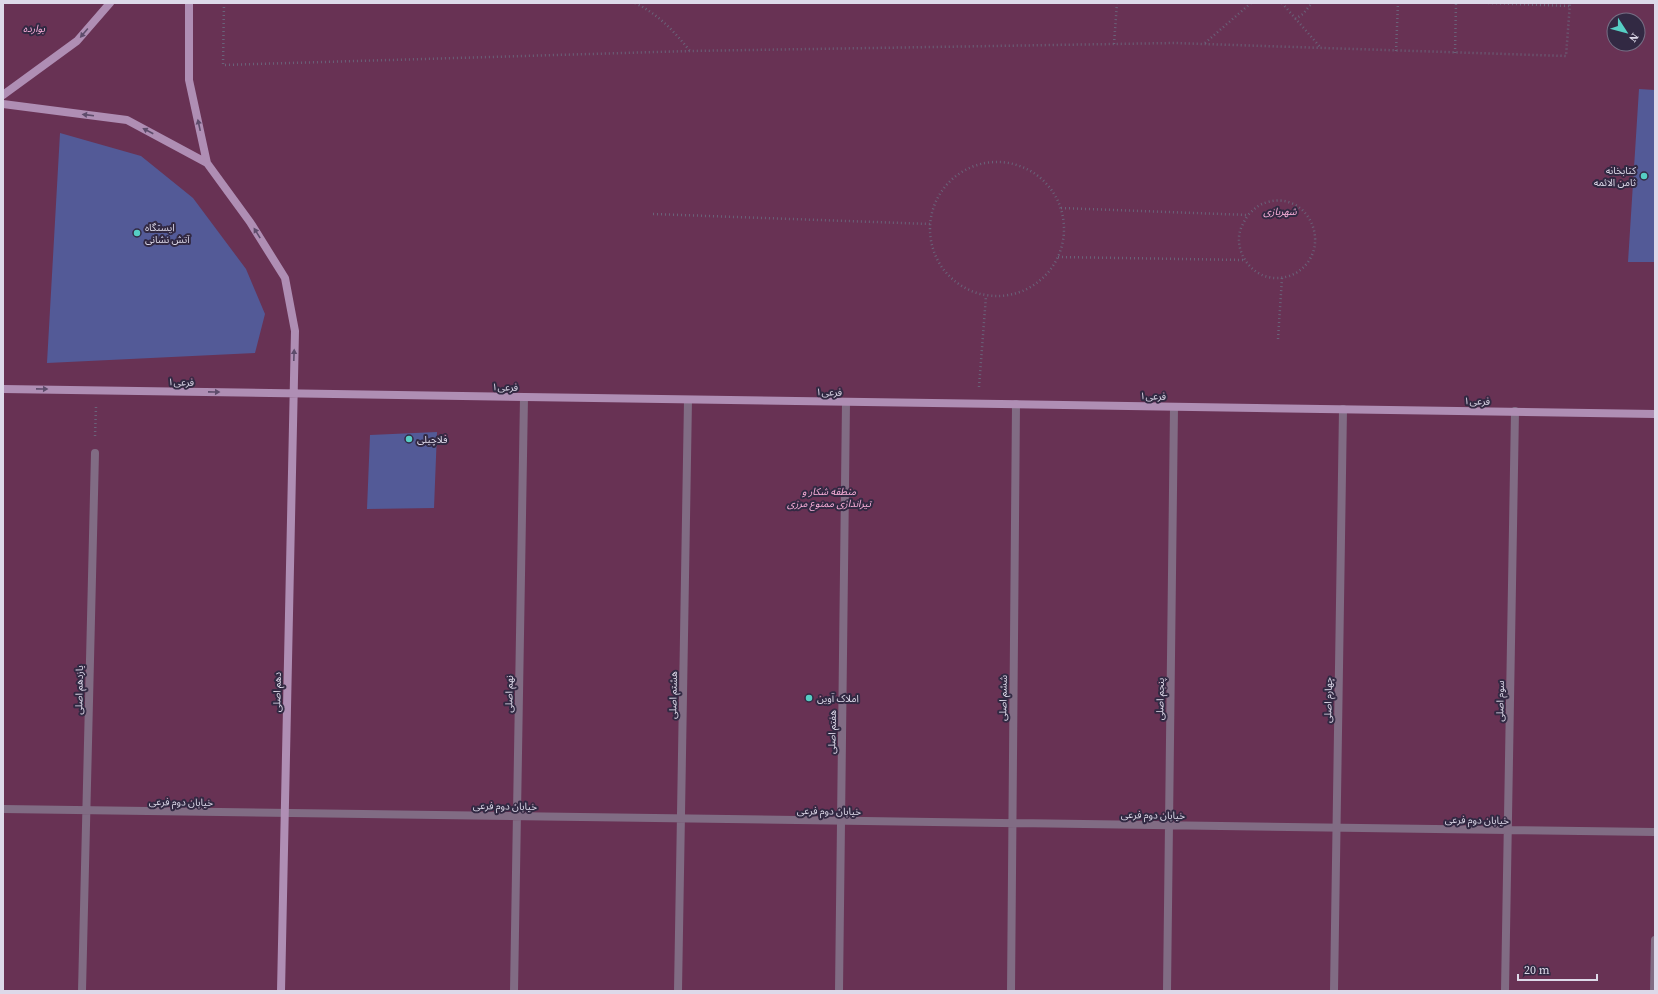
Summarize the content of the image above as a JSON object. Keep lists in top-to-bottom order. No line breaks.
{"streets":{"main road":["فرعی۱","دهم اصلی"],"street":["یازدهم اصلی","نهم اصلی","هشتم اصلی","ششم اصلی","پنجم اصلی","چهارم اصلی","سوم اصلی","هفتم اصلی","خیابان دوم فرعی"]},"crossings":[["فرعی۱","دهم اصلی"],["فرعی۱","نهم اصلی"],["فرعی۱","هشتم اصلی"],["فرعی۱","ششم اصلی"],["فرعی۱","پنجم اصلی"],["فرعی۱","چهارم اصلی"],["فرعی۱","سوم اصلی"],["فرعی۱","هفتم اصلی"],["یازدهم اصلی","خیابان دوم فرعی"],["دهم اصلی","خیابان دوم فرعی"],["نهم اصلی","خیابان دوم فرعی"],["هشتم اصلی","خیابان دوم فرعی"],["ششم اصلی","خیابان دوم فرعی"],["پنجم اصلی","خیابان دوم فرعی"],["چهارم اصلی","خیابان دوم فرعی"],["سوم اصلی","خیابان دوم فرعی"],["هفتم اصلی","خیابان دوم فرعی"]],"parks":["بوارده","شهربازی","منطقه شکار و تیراندازی ممنوع مرزی"],"places":["کتابخانه ثامن الائمه","ایستگاه آتش نشانی","فلاچیلی","املاک آوین"],"scale_bar":"20 m","north":"bottom right"}
